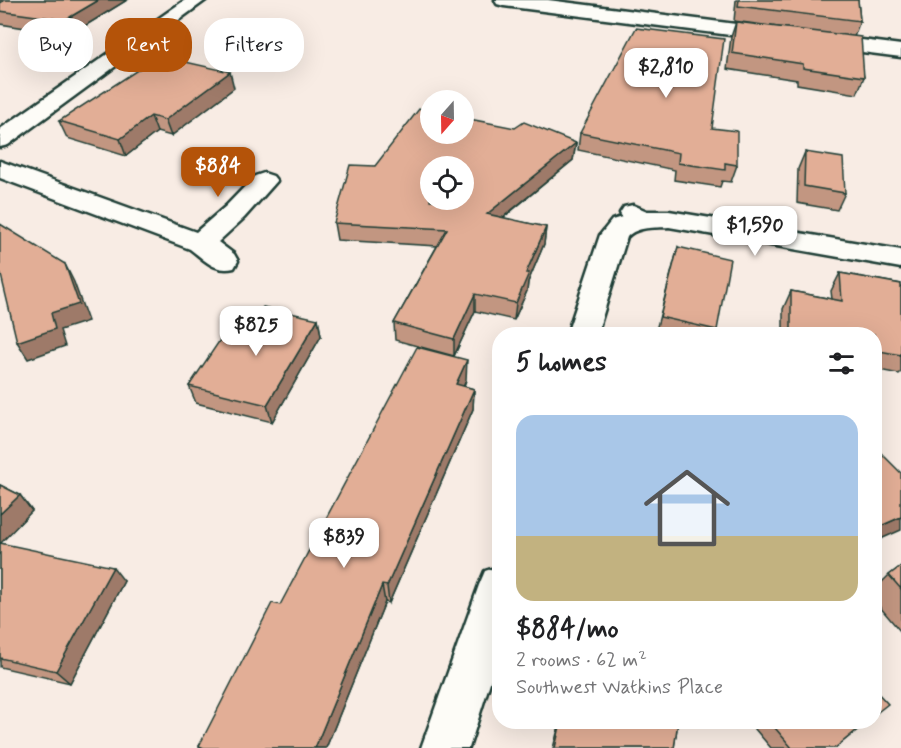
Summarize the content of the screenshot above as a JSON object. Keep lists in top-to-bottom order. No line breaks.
{"north":"bottom","page":{"chip":["Buy","Rent","Filters"],"price":["$2,810","$884","$1,590","$825","$839"],"heading":"5 homes","list":[{"name":"$884/mo","note":"2 rooms · 62 m² · Southwest Watkins Place"}]}}
